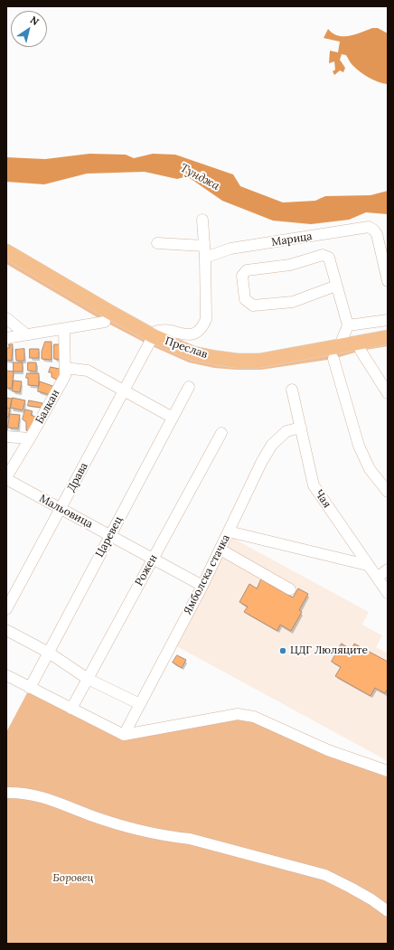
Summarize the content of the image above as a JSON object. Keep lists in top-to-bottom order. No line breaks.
{"streets":{"main road":["Преслав"],"street":["Марица","Балкан","Драва","Чая","Мальовица","Царевец","Рожен","Ямболска стачка"]},"crossings":[["Преслав","Драва"],["Балкан","Мальовица"],["Драва","Мальовица"],["Чая","Ямболска стачка"],["Мальовица","Царевец"],["Мальовица","Рожен"],["Мальовица","Ямболска стачка"]],"water":["Тунджа"],"parks":["Боровец"],"places":["ЦДГ Люляците"],"north":"top right"}
